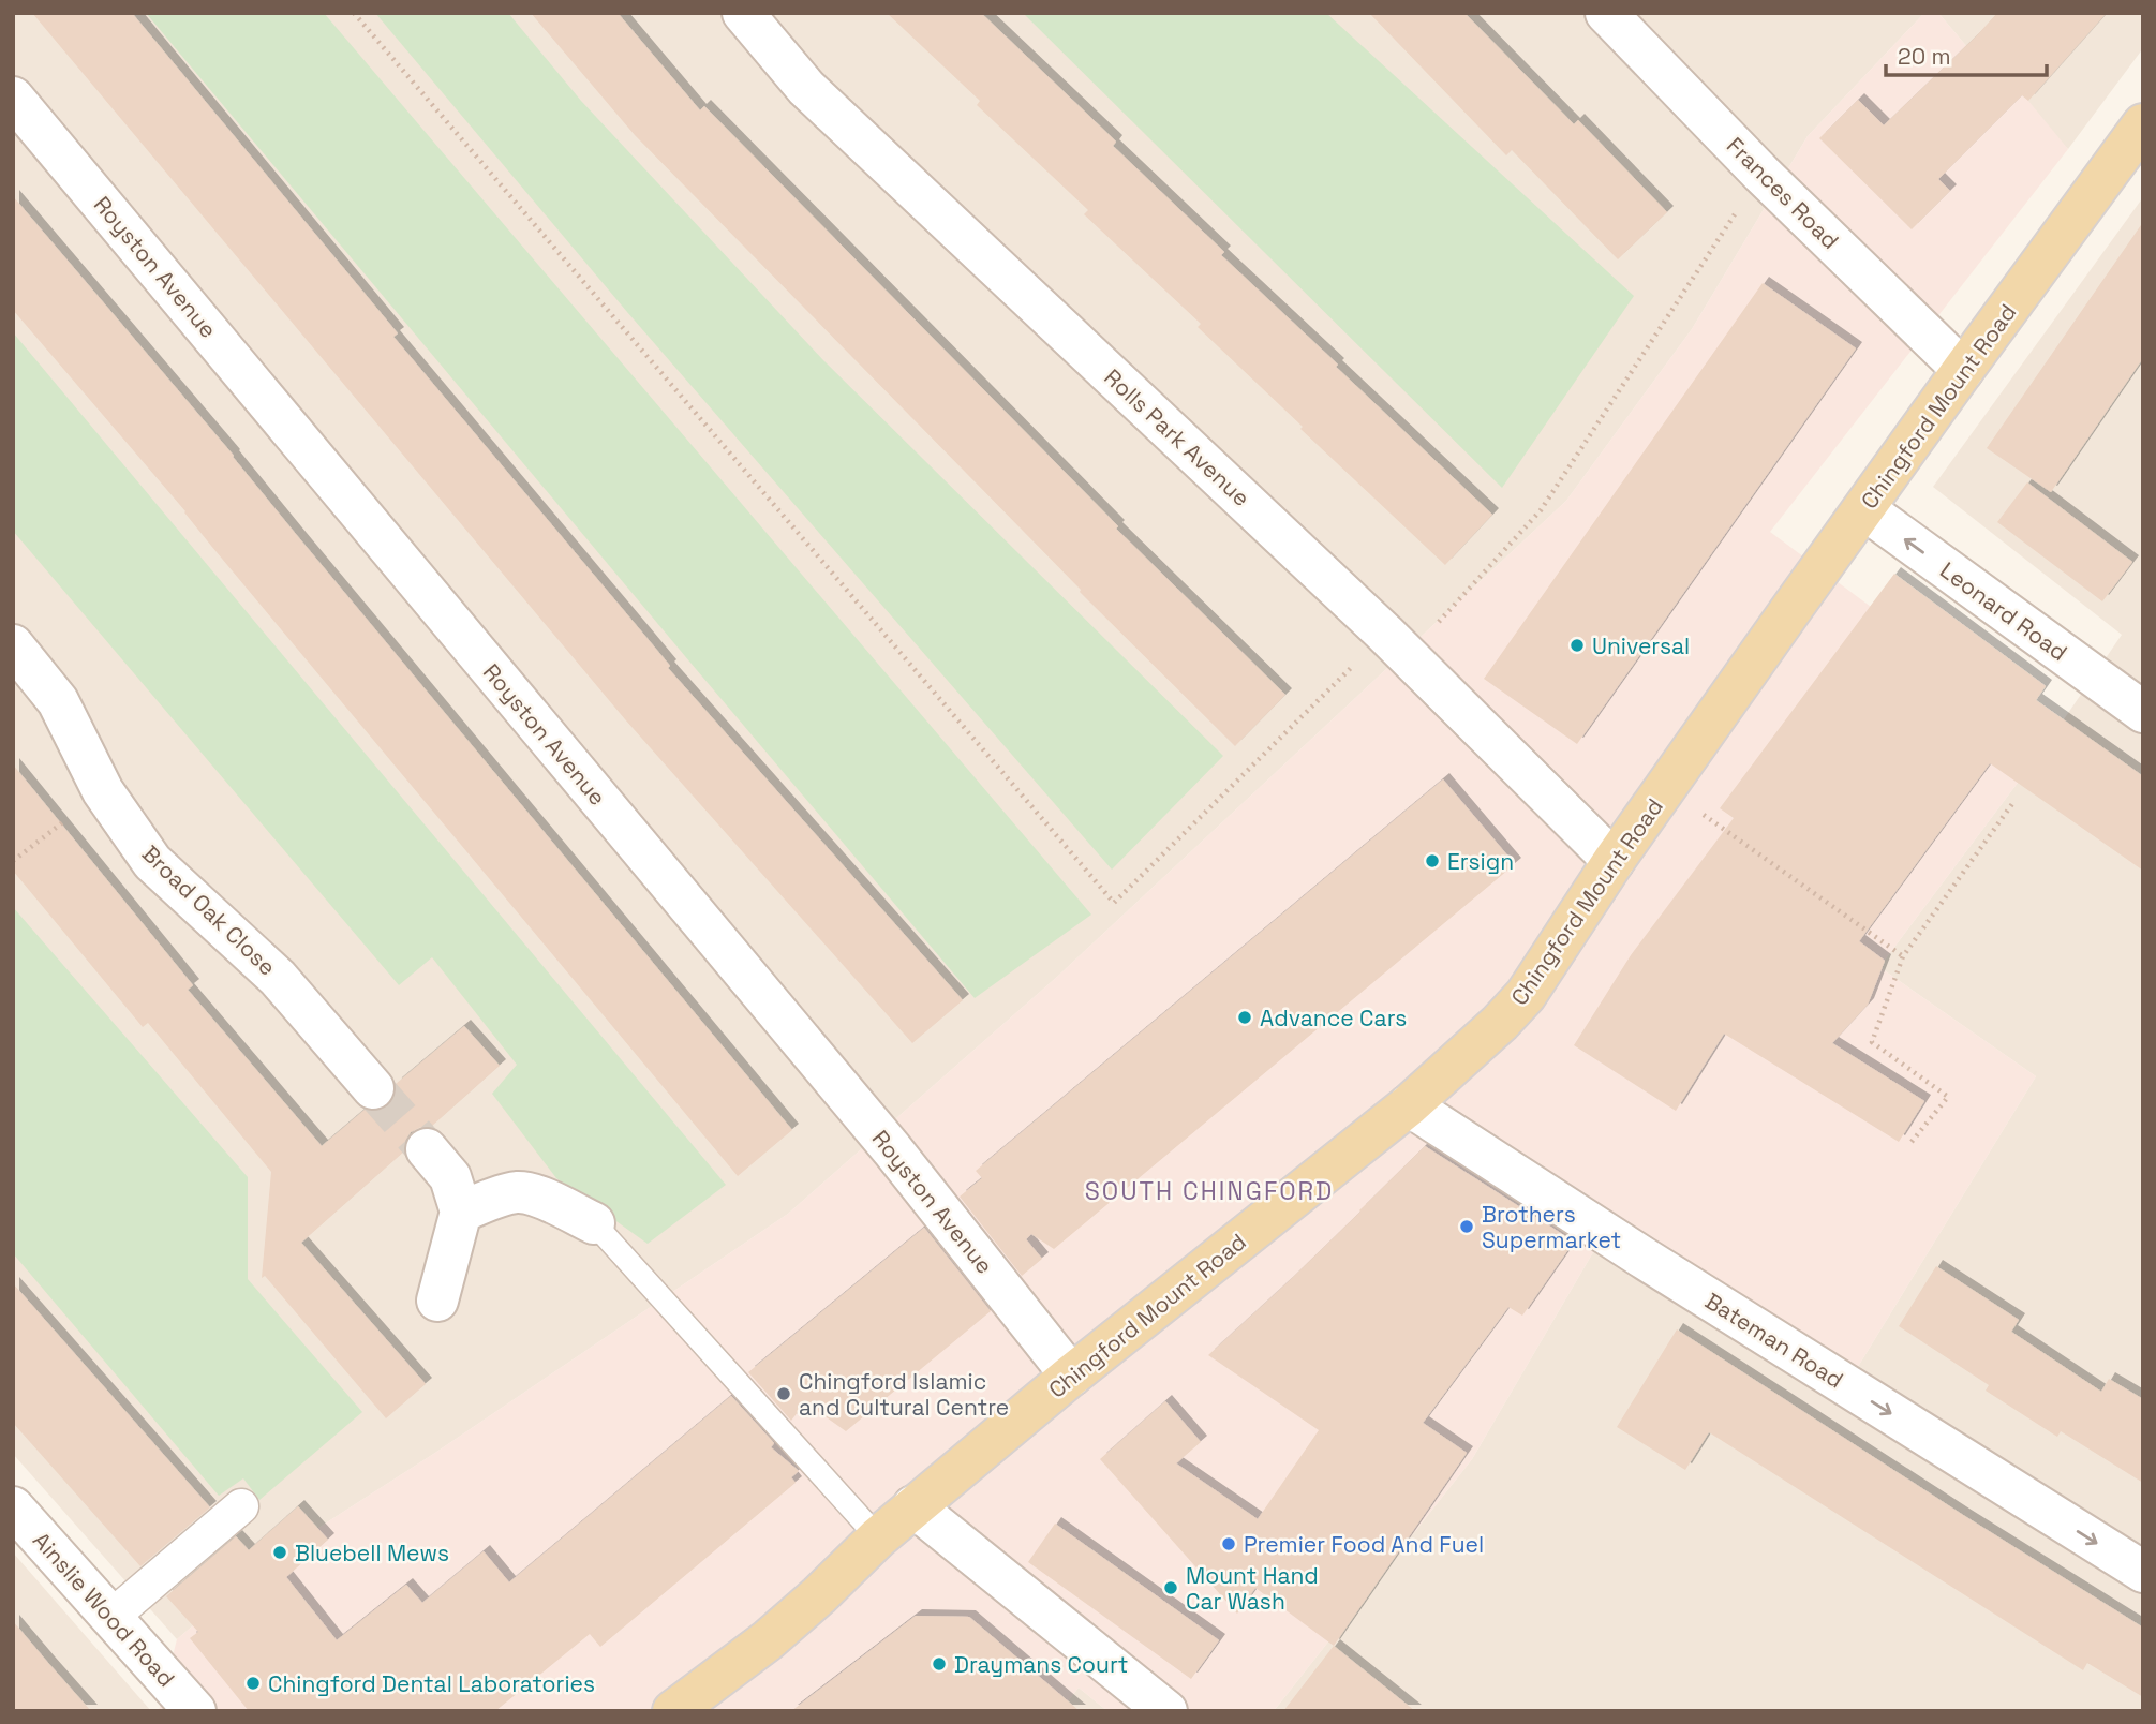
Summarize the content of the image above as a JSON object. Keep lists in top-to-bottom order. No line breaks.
{"streets":{"main road":["Chingford Mount Road"],"street":["Frances Road","Royston Avenue","Rolls Park Avenue","Leonard Road","Broad Oak Close","Bateman Road","Ainslie Wood Road"]},"crossings":[["Frances Road","Chingford Mount Road"],["Royston Avenue","Chingford Mount Road"],["Chingford Mount Road","Rolls Park Avenue"],["Chingford Mount Road","Leonard Road"],["Chingford Mount Road","Bateman Road"]],"one_way":["Leonard Road","Bateman Road"],"districts":["SOUTH CHINGFORD"],"places":["Universal","Ersign","Advance Cars","Brothers Supermarket","Chingford Islamic and Cultural Centre","Premier Food And Fuel","Bluebell Mews","Mount Hand Car Wash","Draymans Court","Chingford Dental Laboratories"],"scale_bar":"20 m"}
